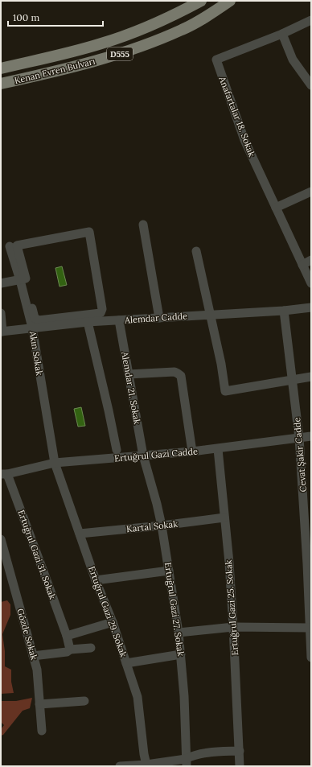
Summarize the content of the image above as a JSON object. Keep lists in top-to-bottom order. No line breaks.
{"streets":{"main road":["D555","Kenan Evren Bulvarı"],"street":["Anafartalar 18. Sokak","Alemdar Cadde","Akın Sokak","Alemdar 21. Sokak","Ertuğrul Gazi Cadde","Cevat Şakir Cadde","Kartal Sokak","Ertuğrul Gazi 31. Sokak","Ertuğrul Gazi 25. Sokak","Ertuğrul Gazi 27. Sokak","Ertuğrul Gazi 29. Sokak","Gözde Sokak"]},"crossings":[["Alemdar Cadde","Akın Sokak"],["Alemdar Cadde","Alemdar 21. Sokak"],["Alemdar Cadde","Cevat Şakir Cadde"],["Akın Sokak","Ertuğrul Gazi Cadde"],["Akın Sokak","Ertuğrul Gazi 29. Sokak"],["Alemdar 21. Sokak","Ertuğrul Gazi Cadde"],["Alemdar 21. Sokak","Ertuğrul Gazi 27. Sokak"],["Ertuğrul Gazi Cadde","Cevat Şakir Cadde"],["Ertuğrul Gazi Cadde","Ertuğrul Gazi 31. Sokak"],["Ertuğrul Gazi Cadde","Ertuğrul Gazi 25. Sokak"],["Ertuğrul Gazi Cadde","Ertuğrul Gazi 27. Sokak"],["Ertuğrul Gazi Cadde","Ertuğrul Gazi 29. Sokak"],["Kartal Sokak","Ertuğrul Gazi 25. Sokak"],["Kartal Sokak","Ertuğrul Gazi 27. Sokak"],["Kartal Sokak","Ertuğrul Gazi 29. Sokak"]],"scale_bar":"100 m"}
